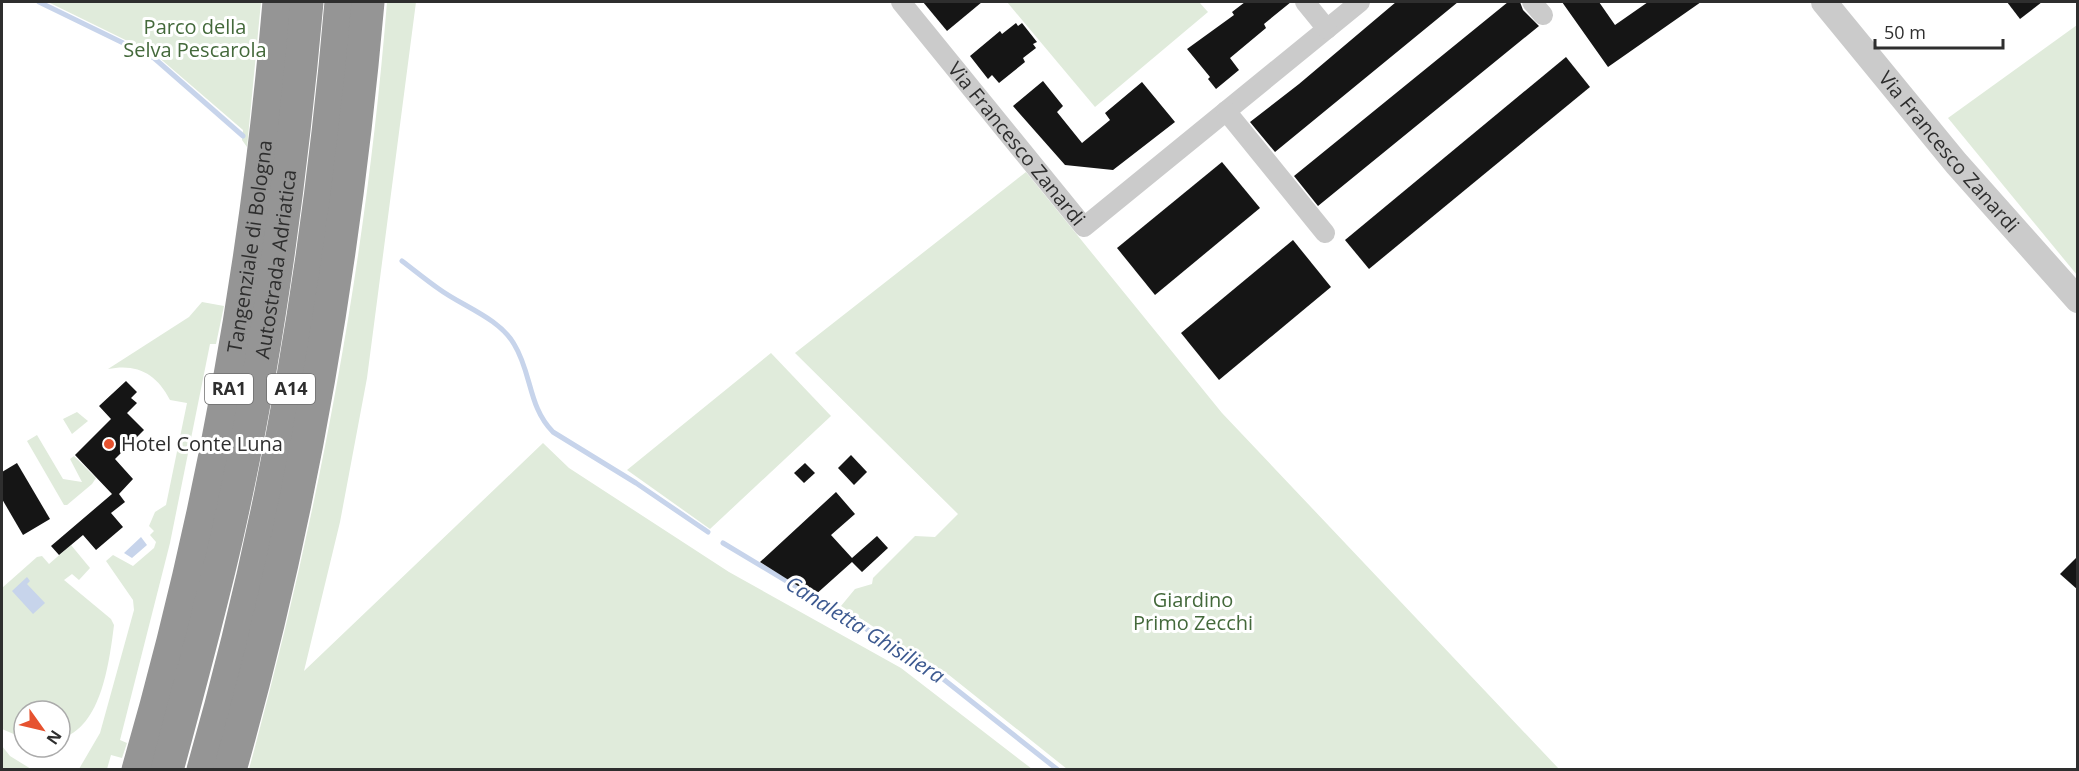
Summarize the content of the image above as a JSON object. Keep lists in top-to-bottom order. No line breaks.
{"streets":{"highway":["Tangenziale di Bologna","Autostrada Adriatica","RA1","A14"],"street":["Via Francesco Zanardi"]},"water":["Canaletta Ghisiliera"],"parks":["Parco della Selva Pescarola","Giardino Primo Zecchi"],"places":["Hotel Conte Luna"],"scale_bar":"50 m","north":"bottom right"}
